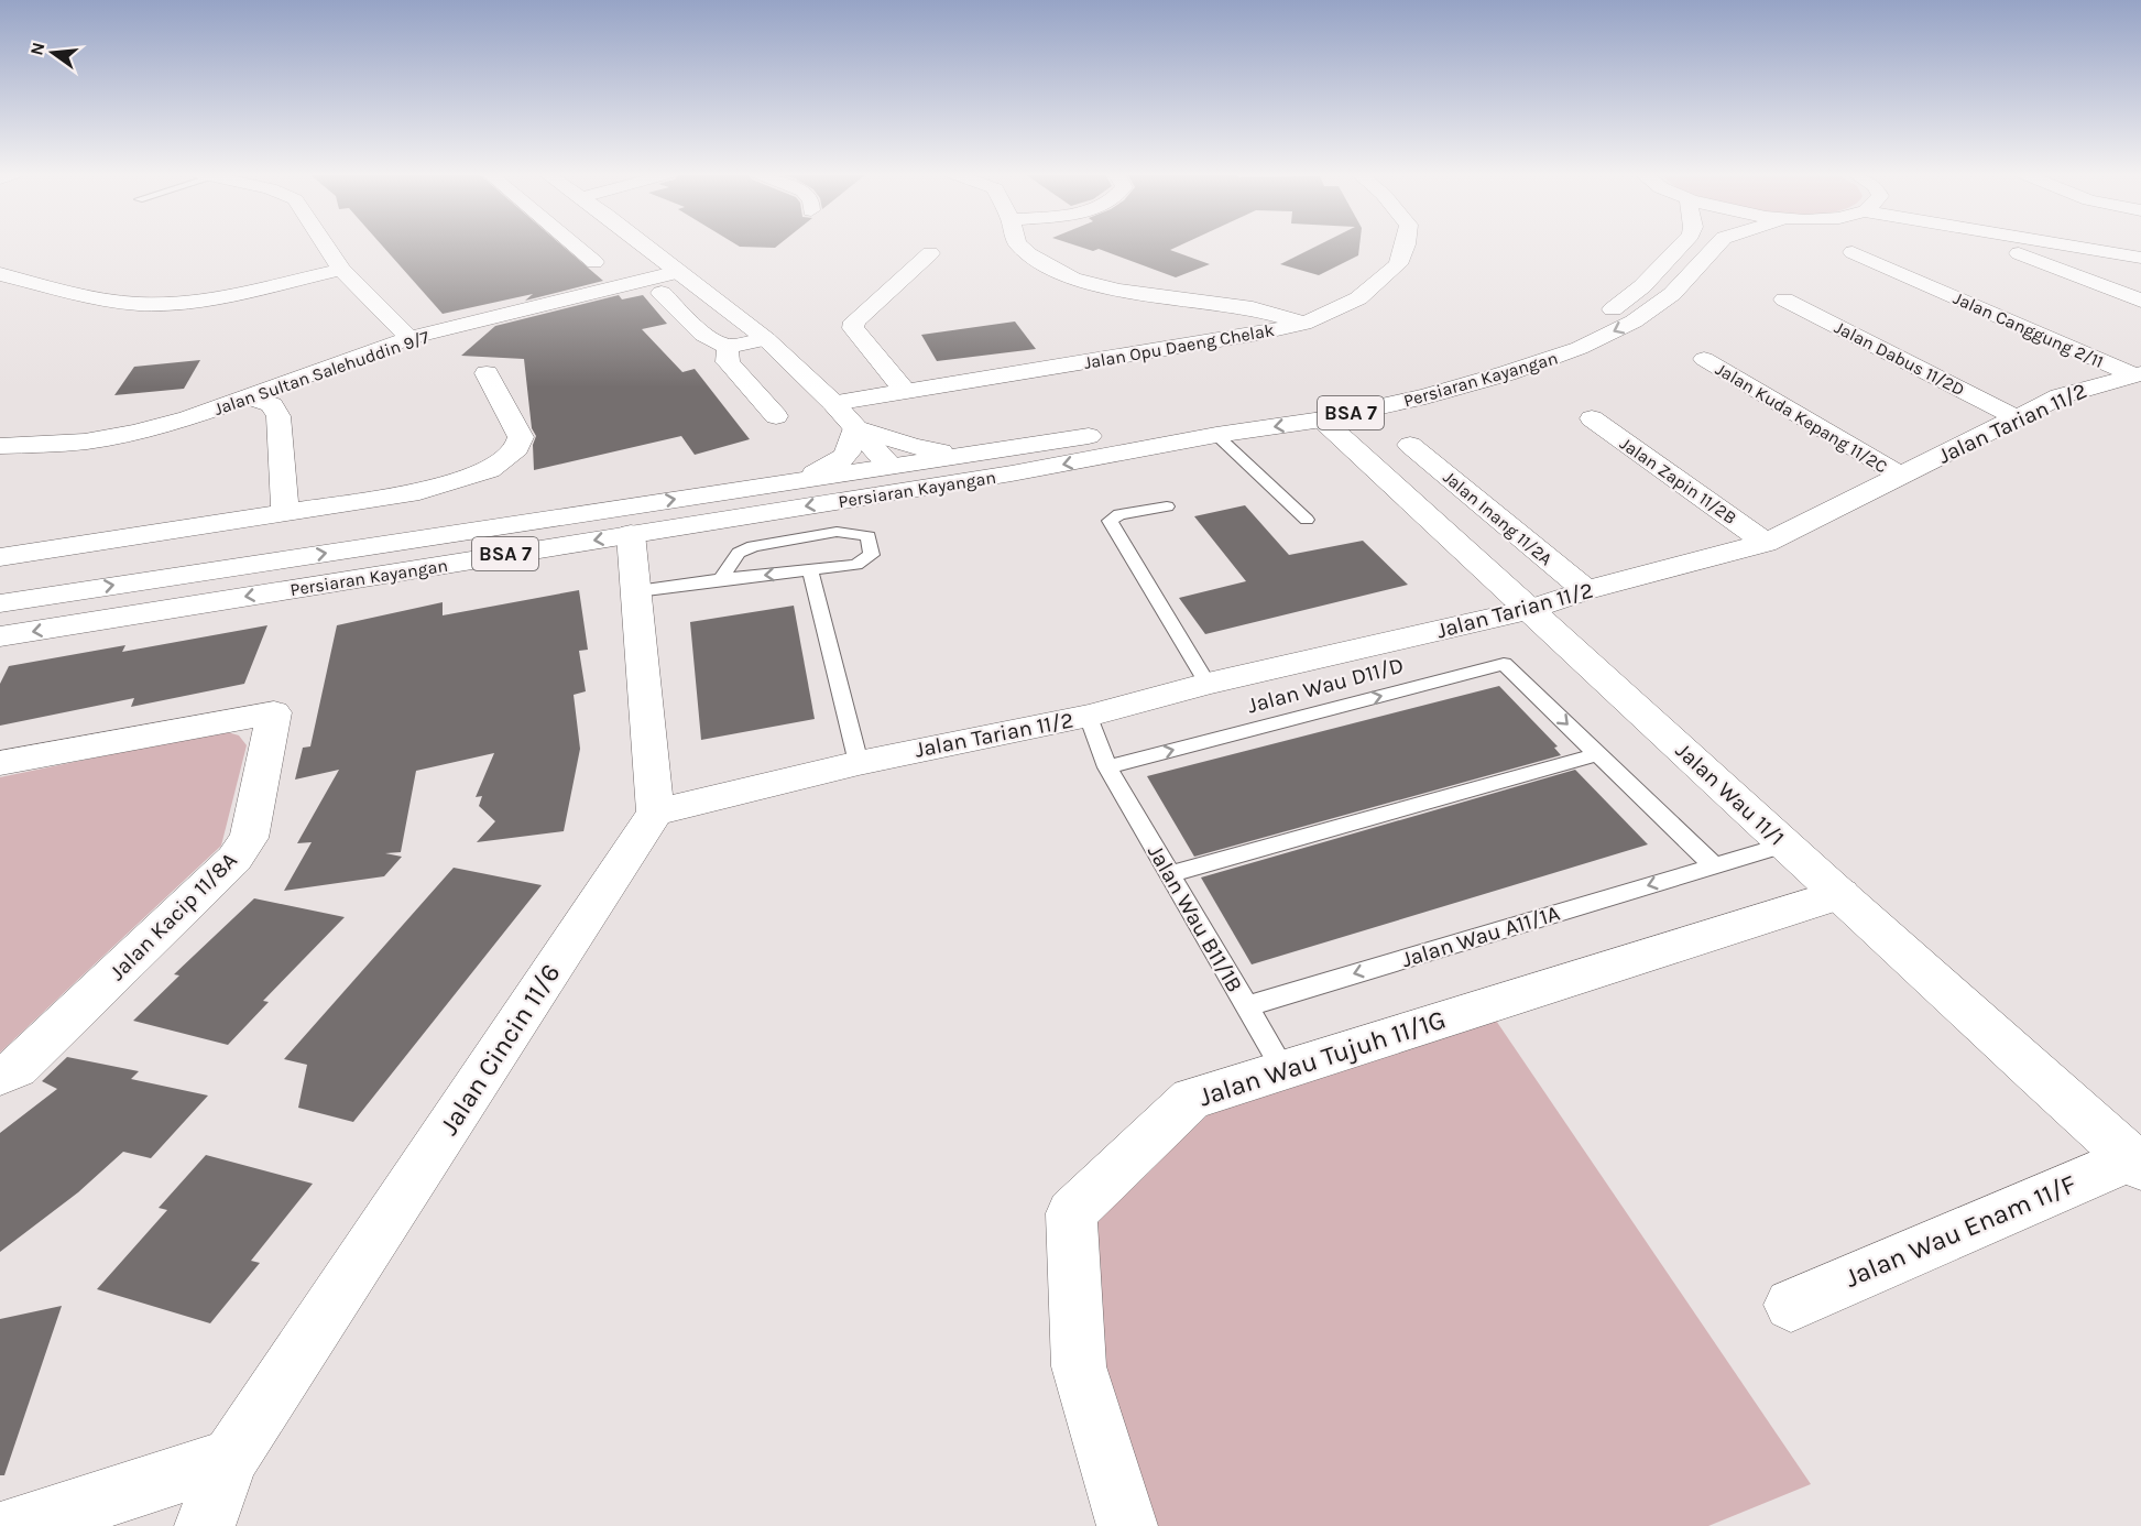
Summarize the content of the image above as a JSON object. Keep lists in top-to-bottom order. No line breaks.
{"streets":{"street":["Jalan Canggung 2/11","Jalan Opu Daeng Chelak","Jalan Dabus 11/2D","Jalan Sultan Salehuddin 9/7","Persiaran Kayangan","BSA 7","Jalan Kuda Kepang 11/2C","Jalan Tarian 11/2","Jalan Zapin 11/2B","Jalan Inang 11/2A","Jalan Wau 11/1","Jalan Kacip 11/8A","Jalan Cincin 11/6","Jalan Wau Tujuh 11/1G","Jalan Wau Enam 11/F"],"lane":["Jalan Wau D11/D","Jalan Wau B11/1B","Jalan Wau A11/1A"]},"crossings":[["Jalan Canggung 2/11","Jalan Tarian 11/2"],["Jalan Dabus 11/2D","Jalan Tarian 11/2"],["Persiaran Kayangan","Jalan Wau 11/1"],["Jalan Kuda Kepang 11/2C","Jalan Tarian 11/2"],["Jalan Tarian 11/2","Jalan Zapin 11/2B"],["Jalan Tarian 11/2","Jalan Inang 11/2A"],["Jalan Tarian 11/2","Jalan Wau 11/1"],["Jalan Tarian 11/2","Jalan Wau B11/1B"],["Jalan Tarian 11/2","Jalan Cincin 11/6"],["Jalan Wau D11/D","Jalan Wau B11/1B"],["Jalan Wau D11/D","Jalan Wau A11/1A"],["Jalan Wau 11/1","Jalan Wau A11/1A"],["Jalan Wau 11/1","Jalan Wau Tujuh 11/1G"],["Jalan Wau 11/1","Jalan Wau Enam 11/F"],["Jalan Wau B11/1B","Jalan Wau A11/1A"],["Jalan Wau B11/1B","Jalan Wau Tujuh 11/1G"]],"north":"left"}
